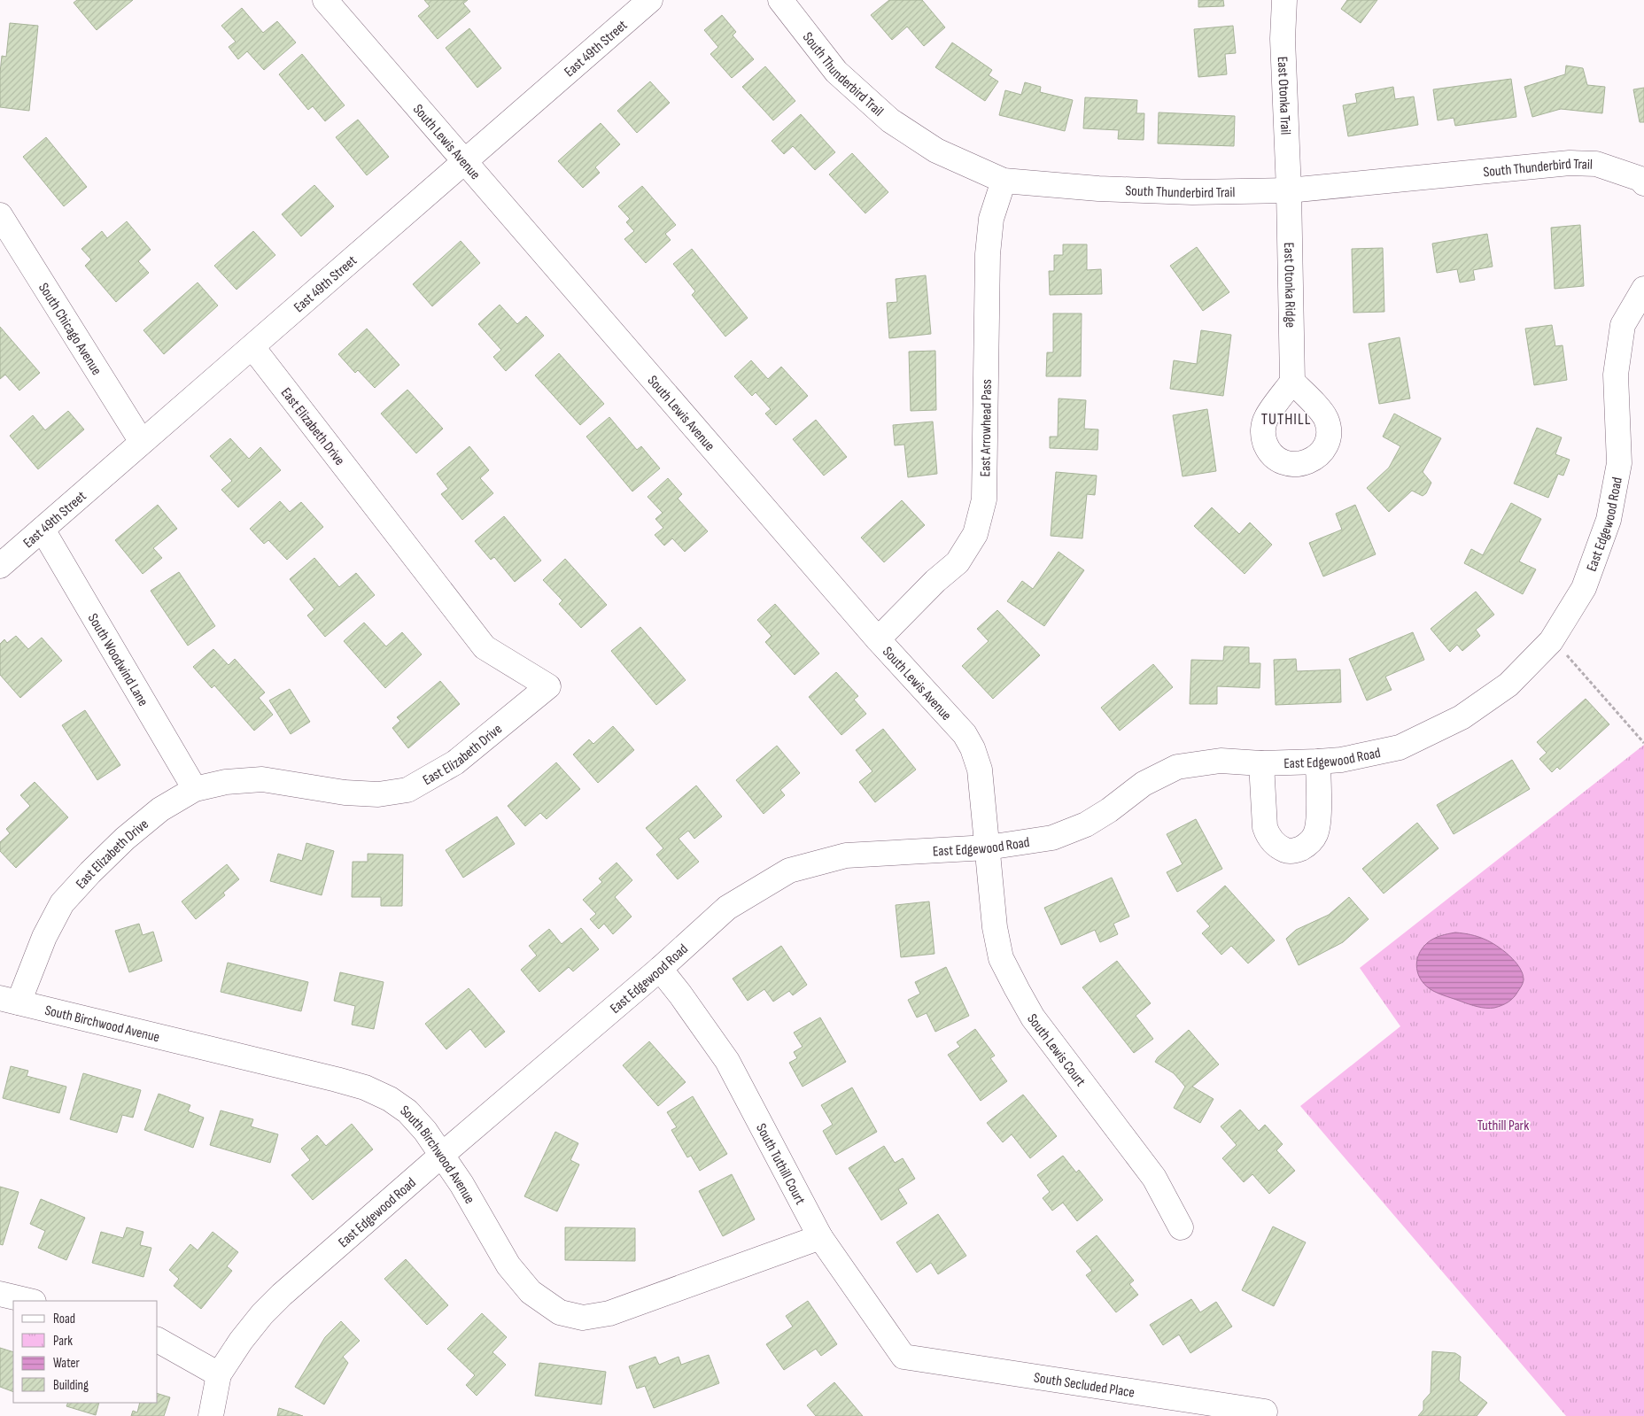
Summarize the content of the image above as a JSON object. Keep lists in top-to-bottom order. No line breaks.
{"streets":{"street":["East 49th Street","South Thunderbird Trail","East Otonka Trail","South Lewis Avenue","East Otonka Ridge","South Chicago Avenue","East Elizabeth Drive","East Arrowhead Pass","East Edgewood Road","South Woodwind Lane","South Birchwood Avenue","South Lewis Court","South Tuthill Court","South Secluded Place"]},"crossings":[["East 49th Street","South Lewis Avenue"],["East 49th Street","South Chicago Avenue"],["East 49th Street","East Elizabeth Drive"],["East 49th Street","South Woodwind Lane"],["South Thunderbird Trail","East Otonka Trail"],["South Thunderbird Trail","East Otonka Ridge"],["South Thunderbird Trail","East Arrowhead Pass"],["East Otonka Trail","East Otonka Ridge"],["South Lewis Avenue","East Arrowhead Pass"],["South Lewis Avenue","East Edgewood Road"],["South Lewis Avenue","South Lewis Court"],["East Elizabeth Drive","South Woodwind Lane"],["East Elizabeth Drive","South Birchwood Avenue"],["East Edgewood Road","South Birchwood Avenue"],["East Edgewood Road","South Lewis Court"],["East Edgewood Road","South Tuthill Court"],["South Birchwood Avenue","South Tuthill Court"],["South Tuthill Court","South Secluded Place"]],"districts":["TUTHILL"],"parks":["Tuthill Park"],"legend":["Road","Park","Water","Building"]}
